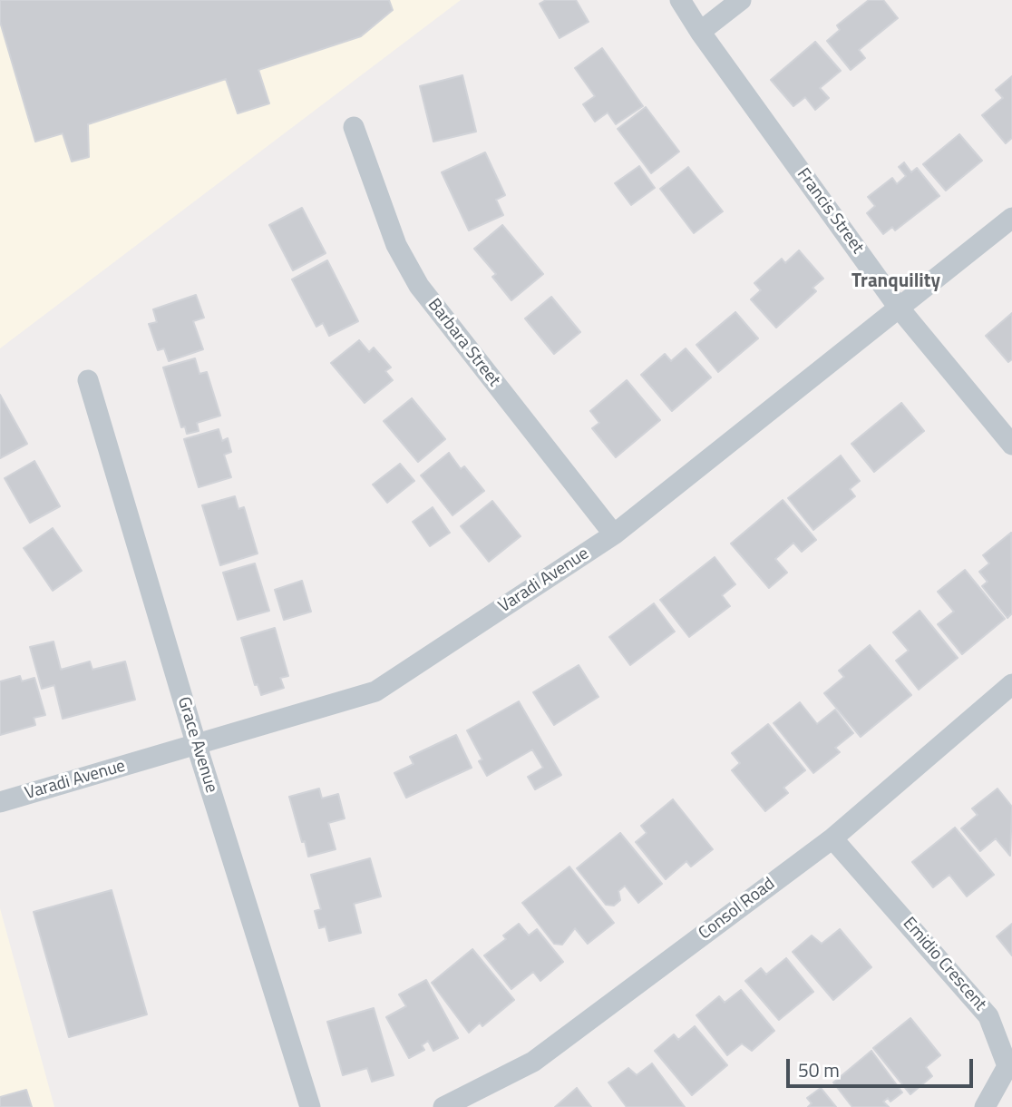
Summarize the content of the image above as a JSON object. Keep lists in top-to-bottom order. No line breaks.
{"streets":{"street":["Francis Street","Barbara Street","Varadi Avenue","Grace Avenue","Consol Road","Emidio Crescent"]},"crossings":[["Francis Street","Varadi Avenue"],["Barbara Street","Varadi Avenue"],["Varadi Avenue","Grace Avenue"],["Consol Road","Emidio Crescent"]],"districts":["Tranquility"],"scale_bar":"50 m"}
